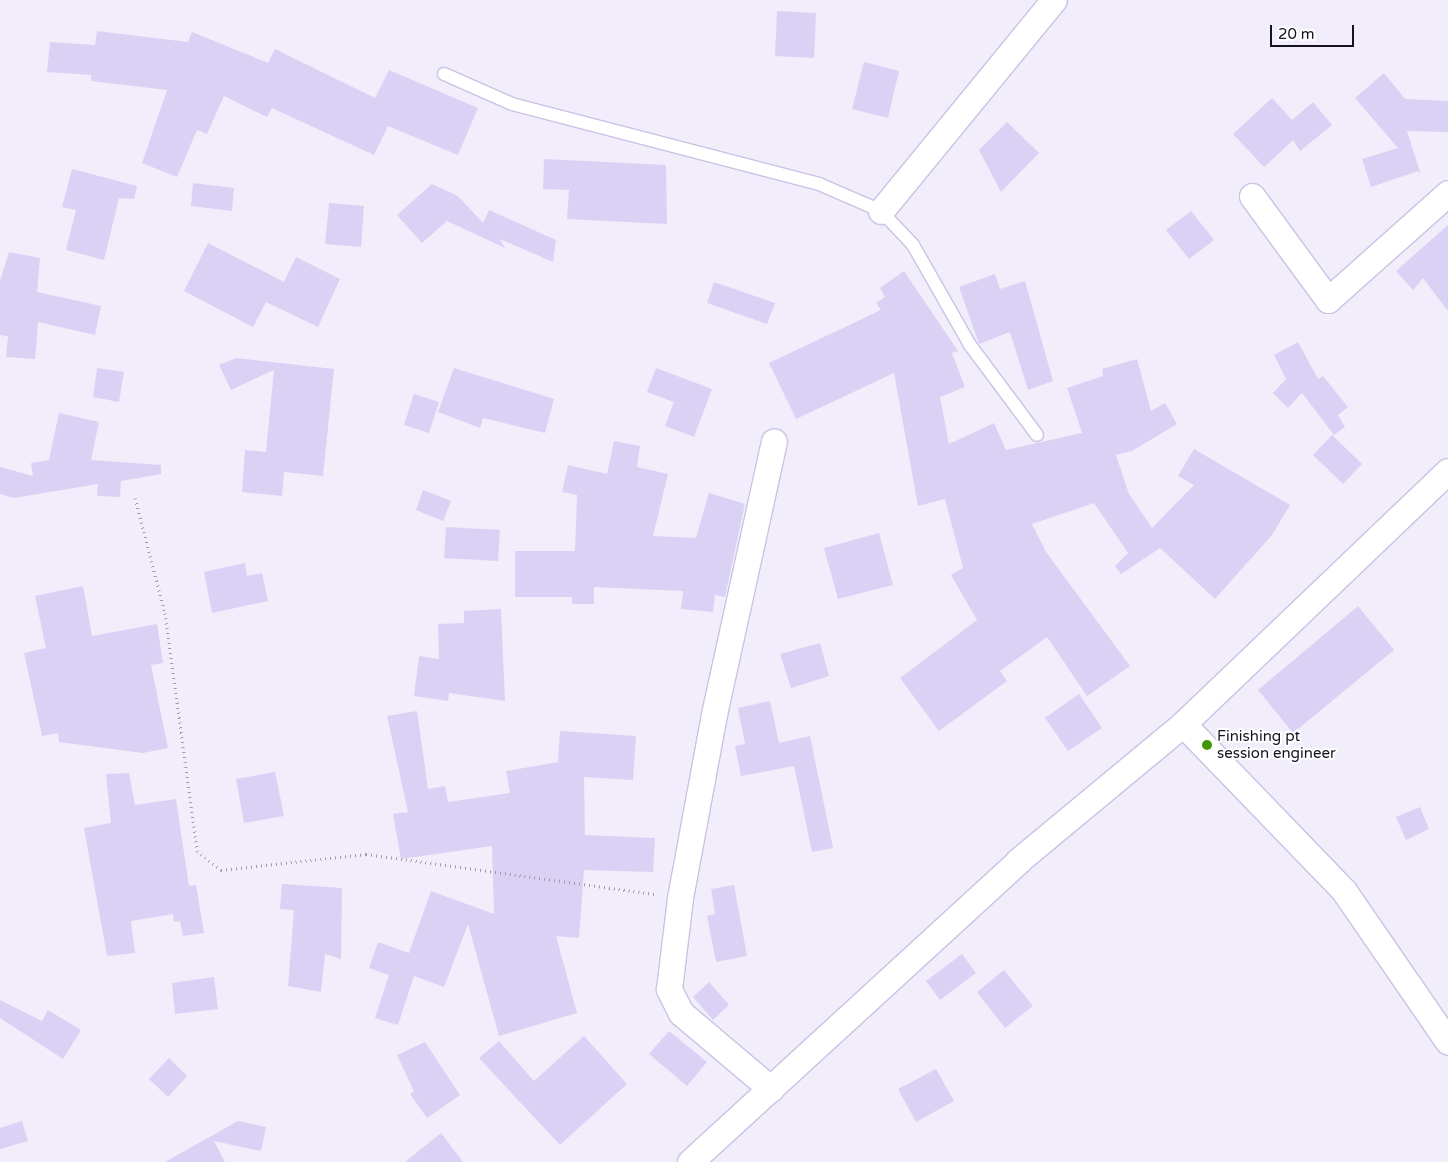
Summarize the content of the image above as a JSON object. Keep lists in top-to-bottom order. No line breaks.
{"places":["Finishing pt session engineer"],"scale_bar":"20 m"}
